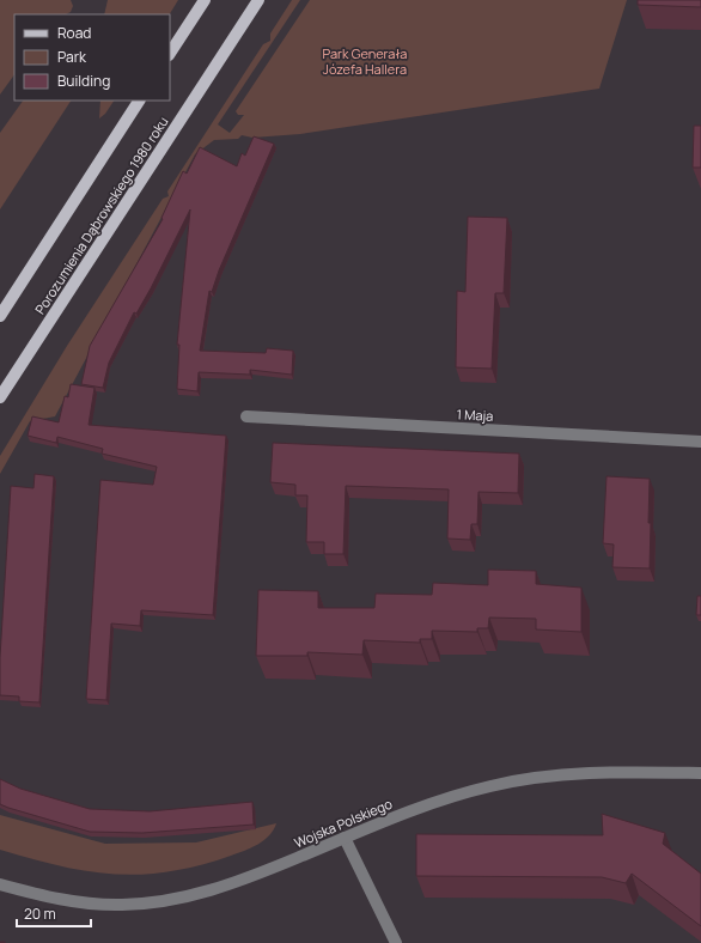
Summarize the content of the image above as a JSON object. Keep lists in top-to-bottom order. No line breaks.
{"streets":{"main road":["Porozumienia Dąbrowskiego 1980 roku"],"street":["1 Maja","Wojska Polskiego"]},"parks":["Park Generała Józefa Hallera"],"legend":["Road","Park","Building"],"scale_bar":"20 m"}
